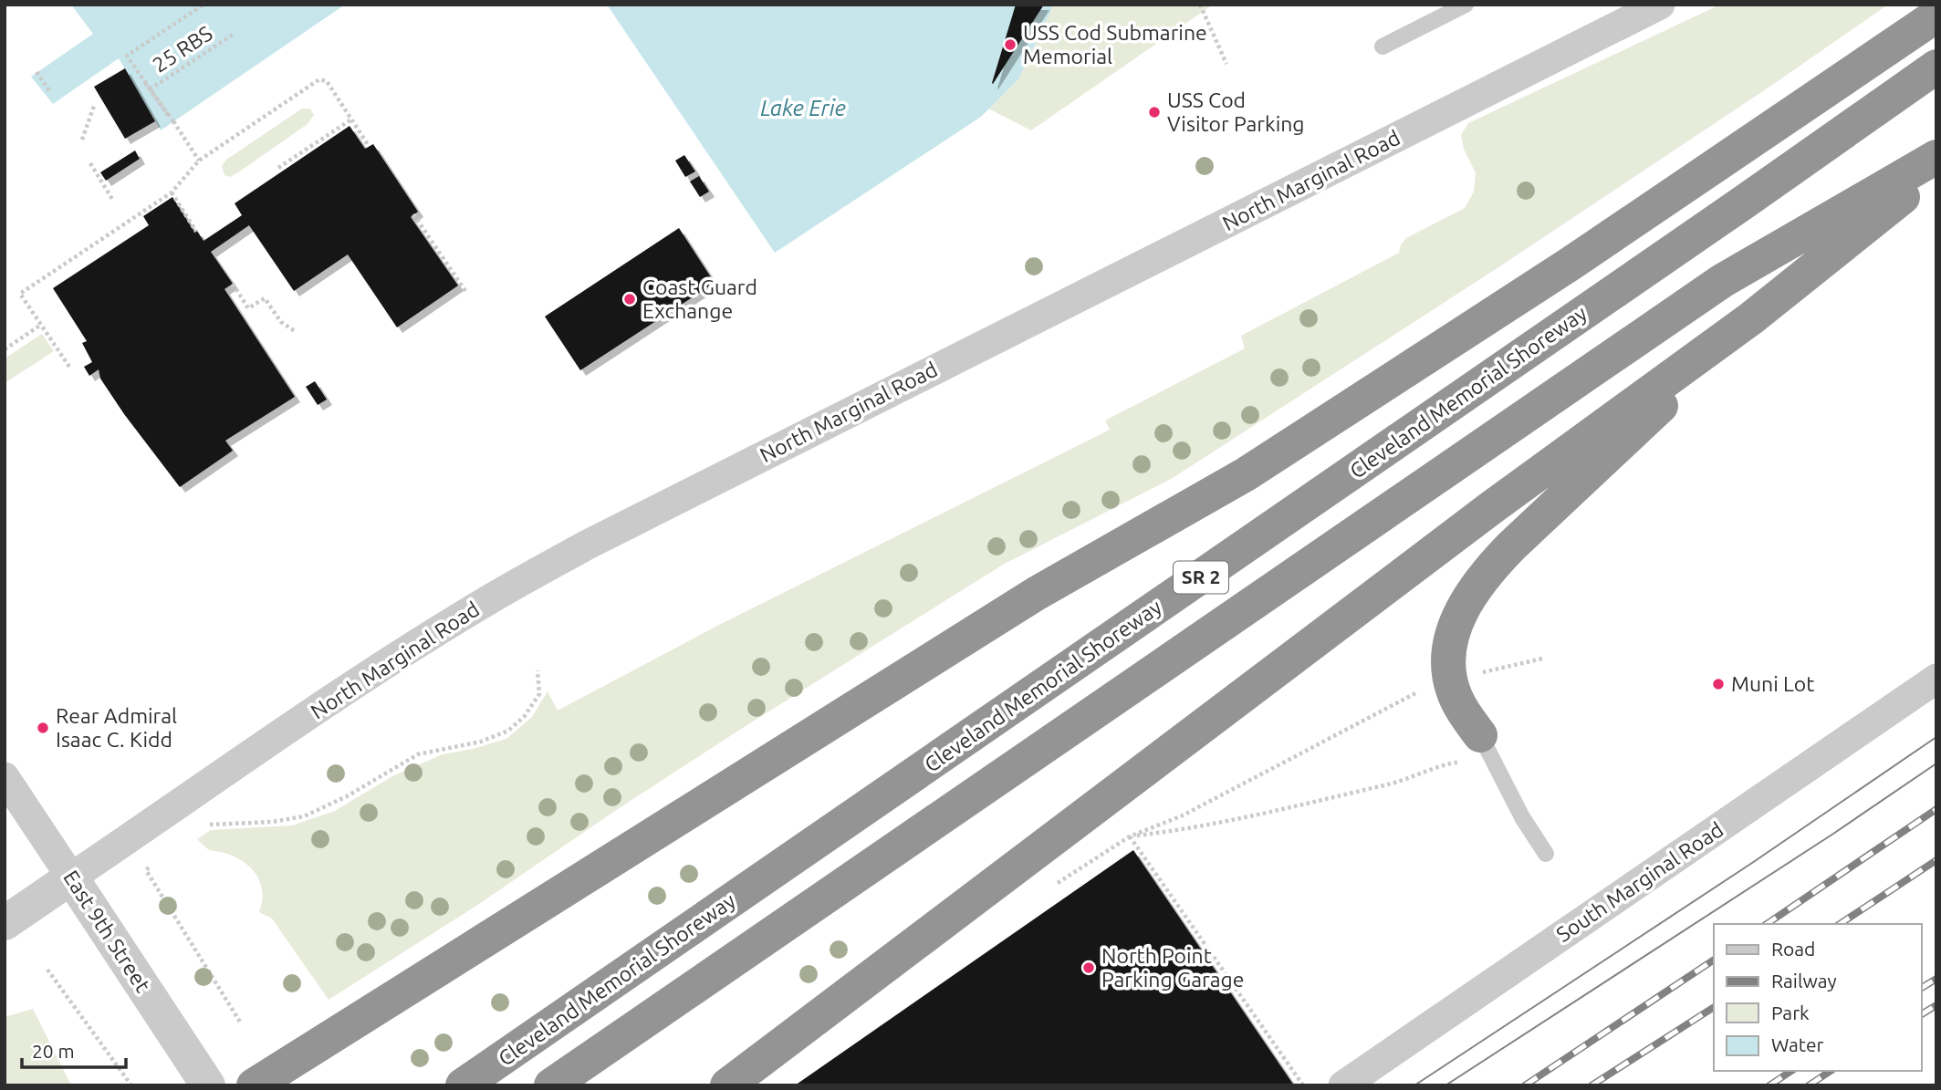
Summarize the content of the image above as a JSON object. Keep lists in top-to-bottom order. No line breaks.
{"streets":{"highway":["Cleveland Memorial Shoreway","SR 2"],"street":["North Marginal Road","South Marginal Road","East 9th Street"],"path":["25 RBS"]},"crossings":[["North Marginal Road","East 9th Street"]],"water":["Lake Erie"],"places":["USS Cod Submarine Memorial","USS Cod Visitor Parking","Coast Guard Exchange","Muni Lot","Rear Admiral Isaac C. Kidd","North Point Parking Garage"],"legend":["Road","Railway","Park","Water"],"scale_bar":"20 m"}
